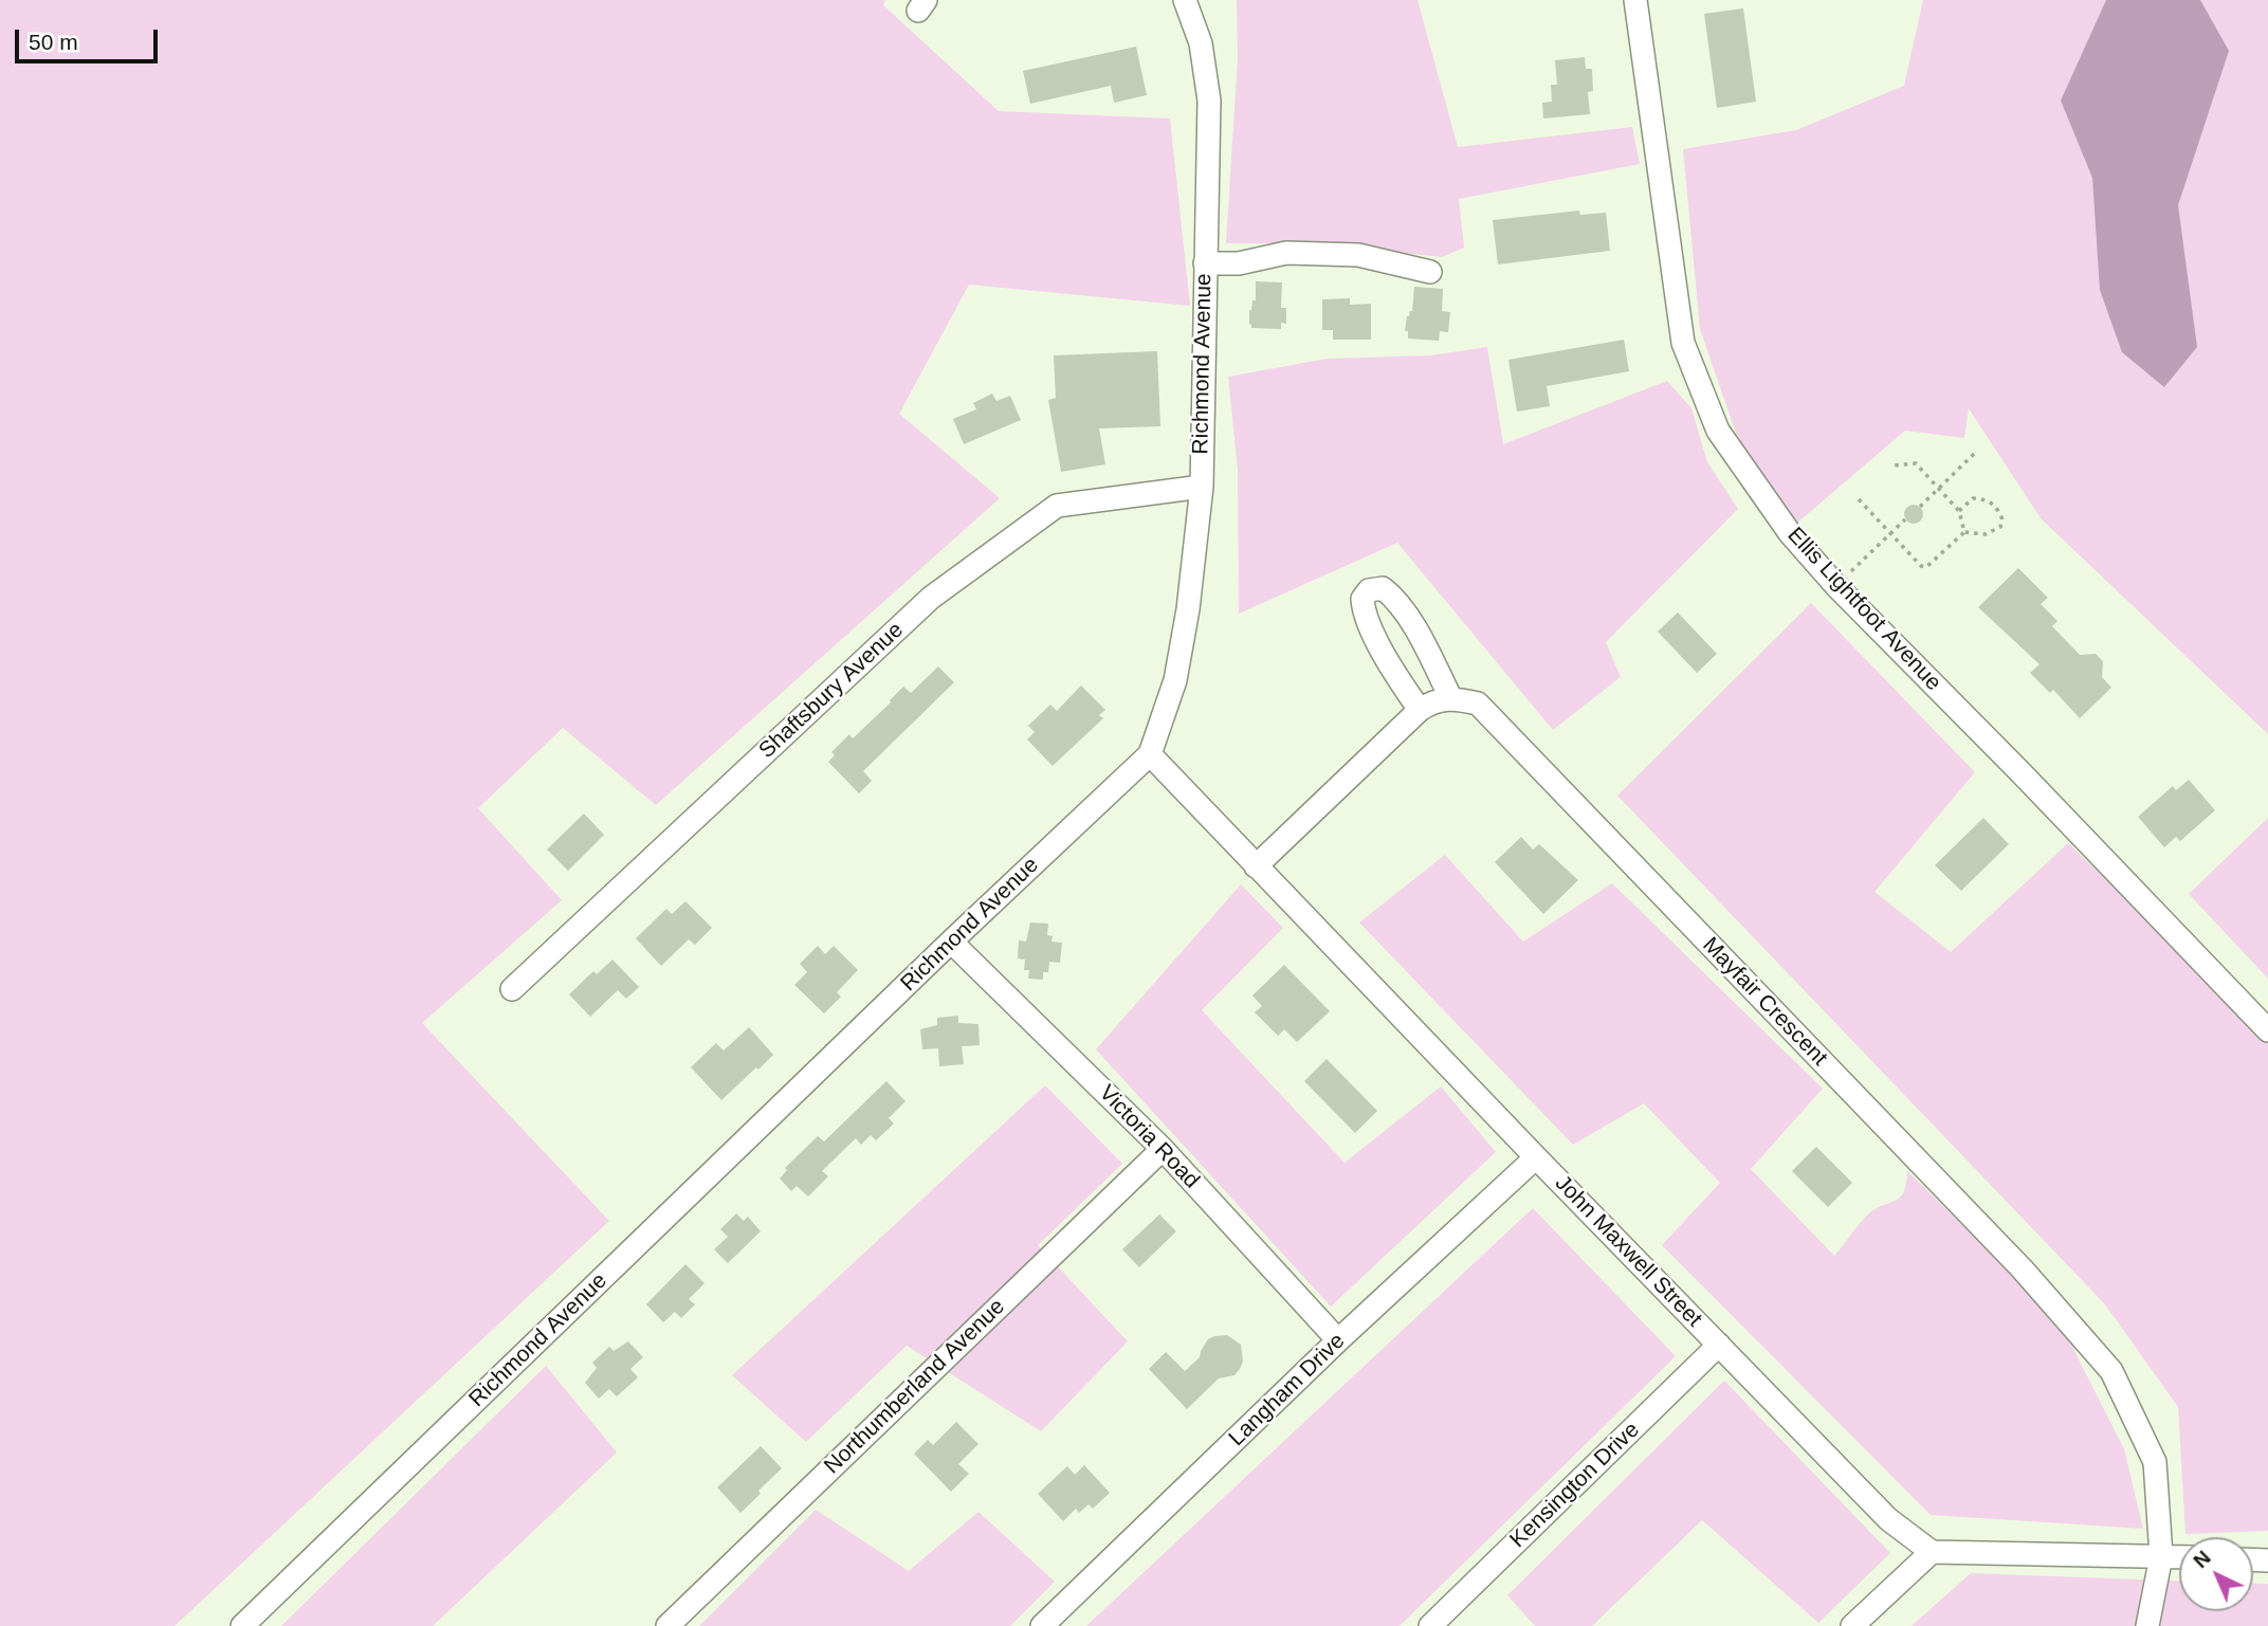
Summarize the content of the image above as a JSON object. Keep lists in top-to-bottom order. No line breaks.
{"streets":{"street":["Richmond Avenue","Ellis Lightfoot Avenue","Shaftsbury Avenue","Mayfair Crescent","Victoria Road","John Maxwell Street","Northumberland Avenue","Langham Drive","Kensington Drive"]},"crossings":[["Richmond Avenue","Shaftsbury Avenue"],["Richmond Avenue","Victoria Road"],["Richmond Avenue","John Maxwell Street"],["Victoria Road","Northumberland Avenue"],["Victoria Road","Langham Drive"],["John Maxwell Street","Langham Drive"],["John Maxwell Street","Kensington Drive"]],"scale_bar":"50 m","north":"top left"}
